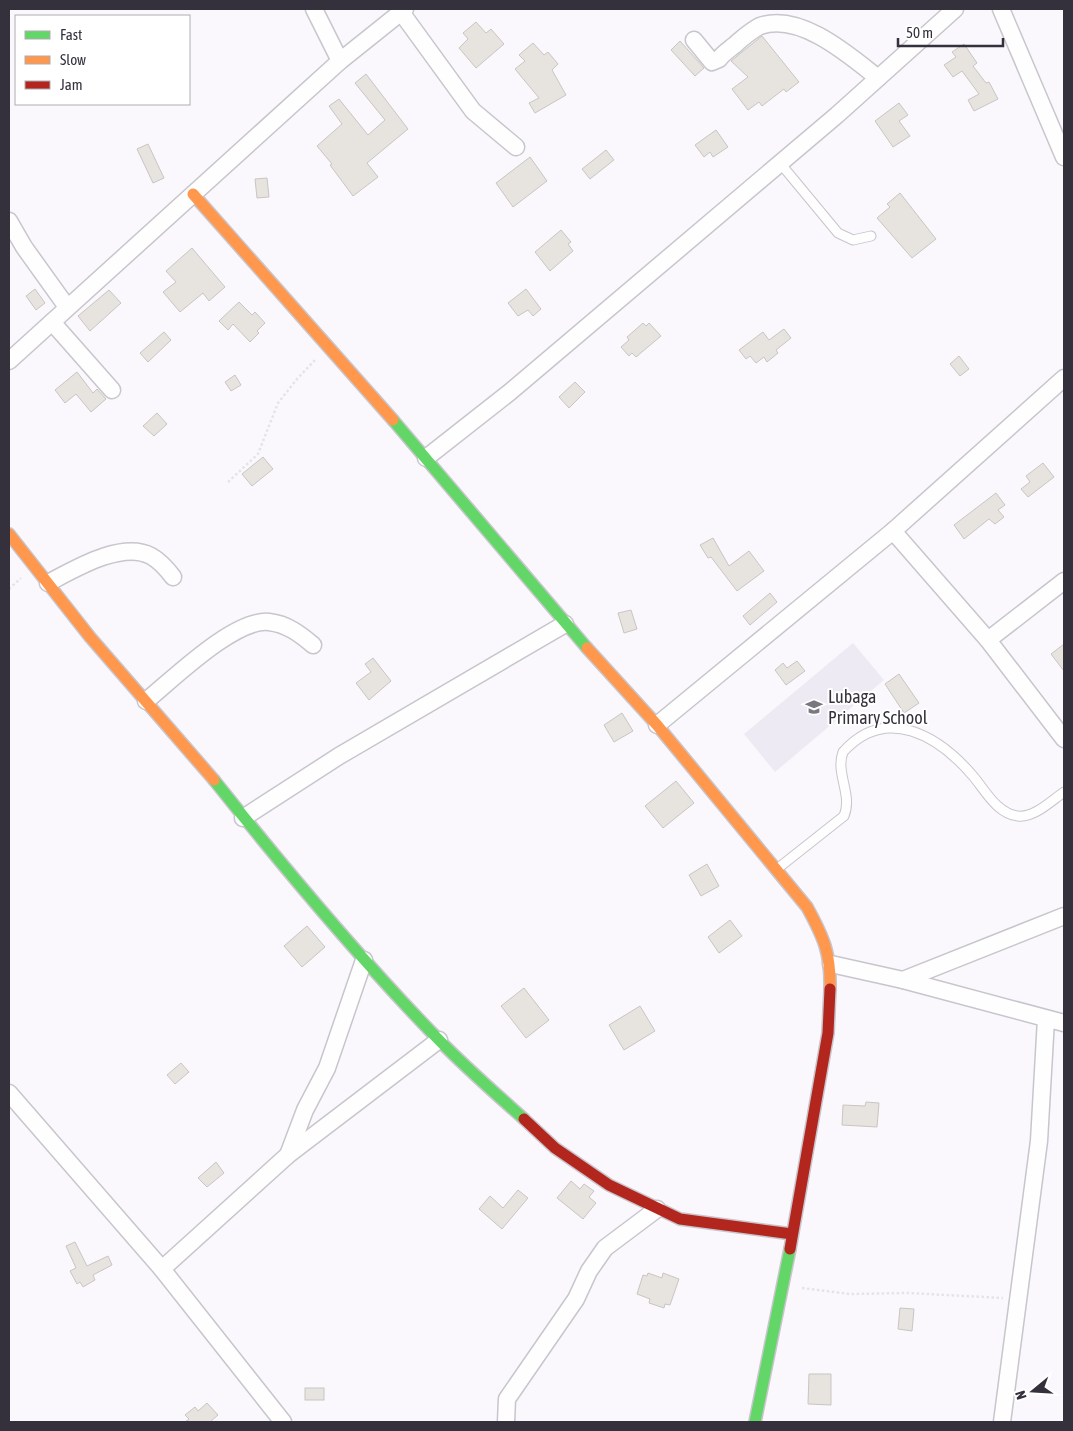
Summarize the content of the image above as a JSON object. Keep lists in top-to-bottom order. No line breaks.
{"places":{"school or university":["Lubaga Primary School"]},"legend":["Fast","Slow","Jam"],"scale_bar":"50 m","north":"left"}
